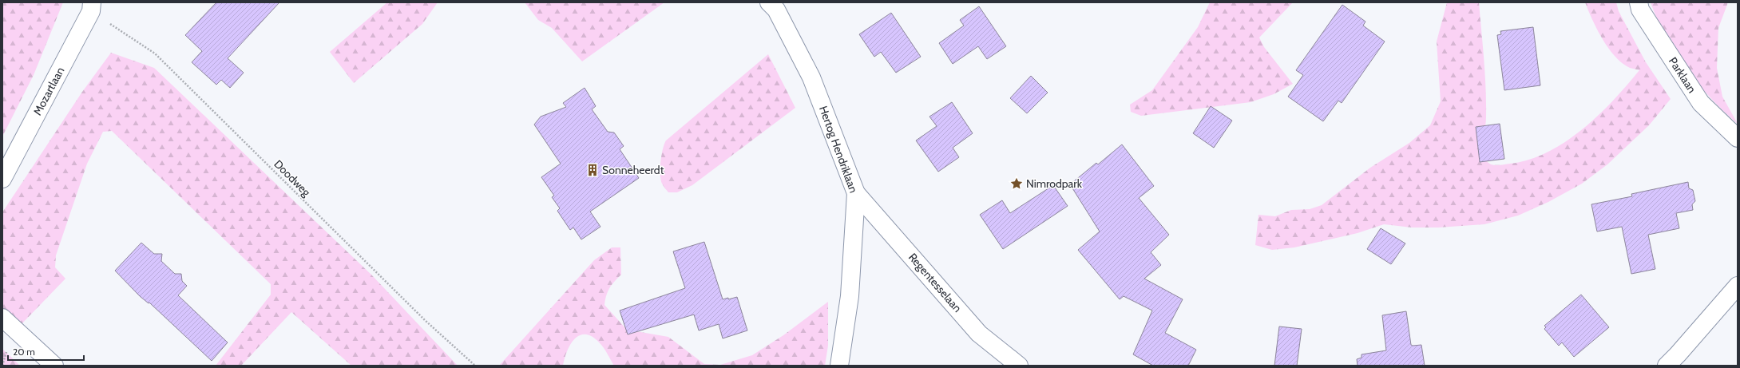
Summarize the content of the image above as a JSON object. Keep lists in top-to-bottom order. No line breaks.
{"streets":{"street":["Parklaan","Mozartlaan","Hertog Hendriklaan","Regentesselaan"],"path":["Doodweg"]},"crossings":[["Mozartlaan","Doodweg"],["Hertog Hendriklaan","Regentesselaan"]],"places":{"building":["Sonneheerdt"],"place":["Nimrodpark"]},"scale_bar":"20 m"}
